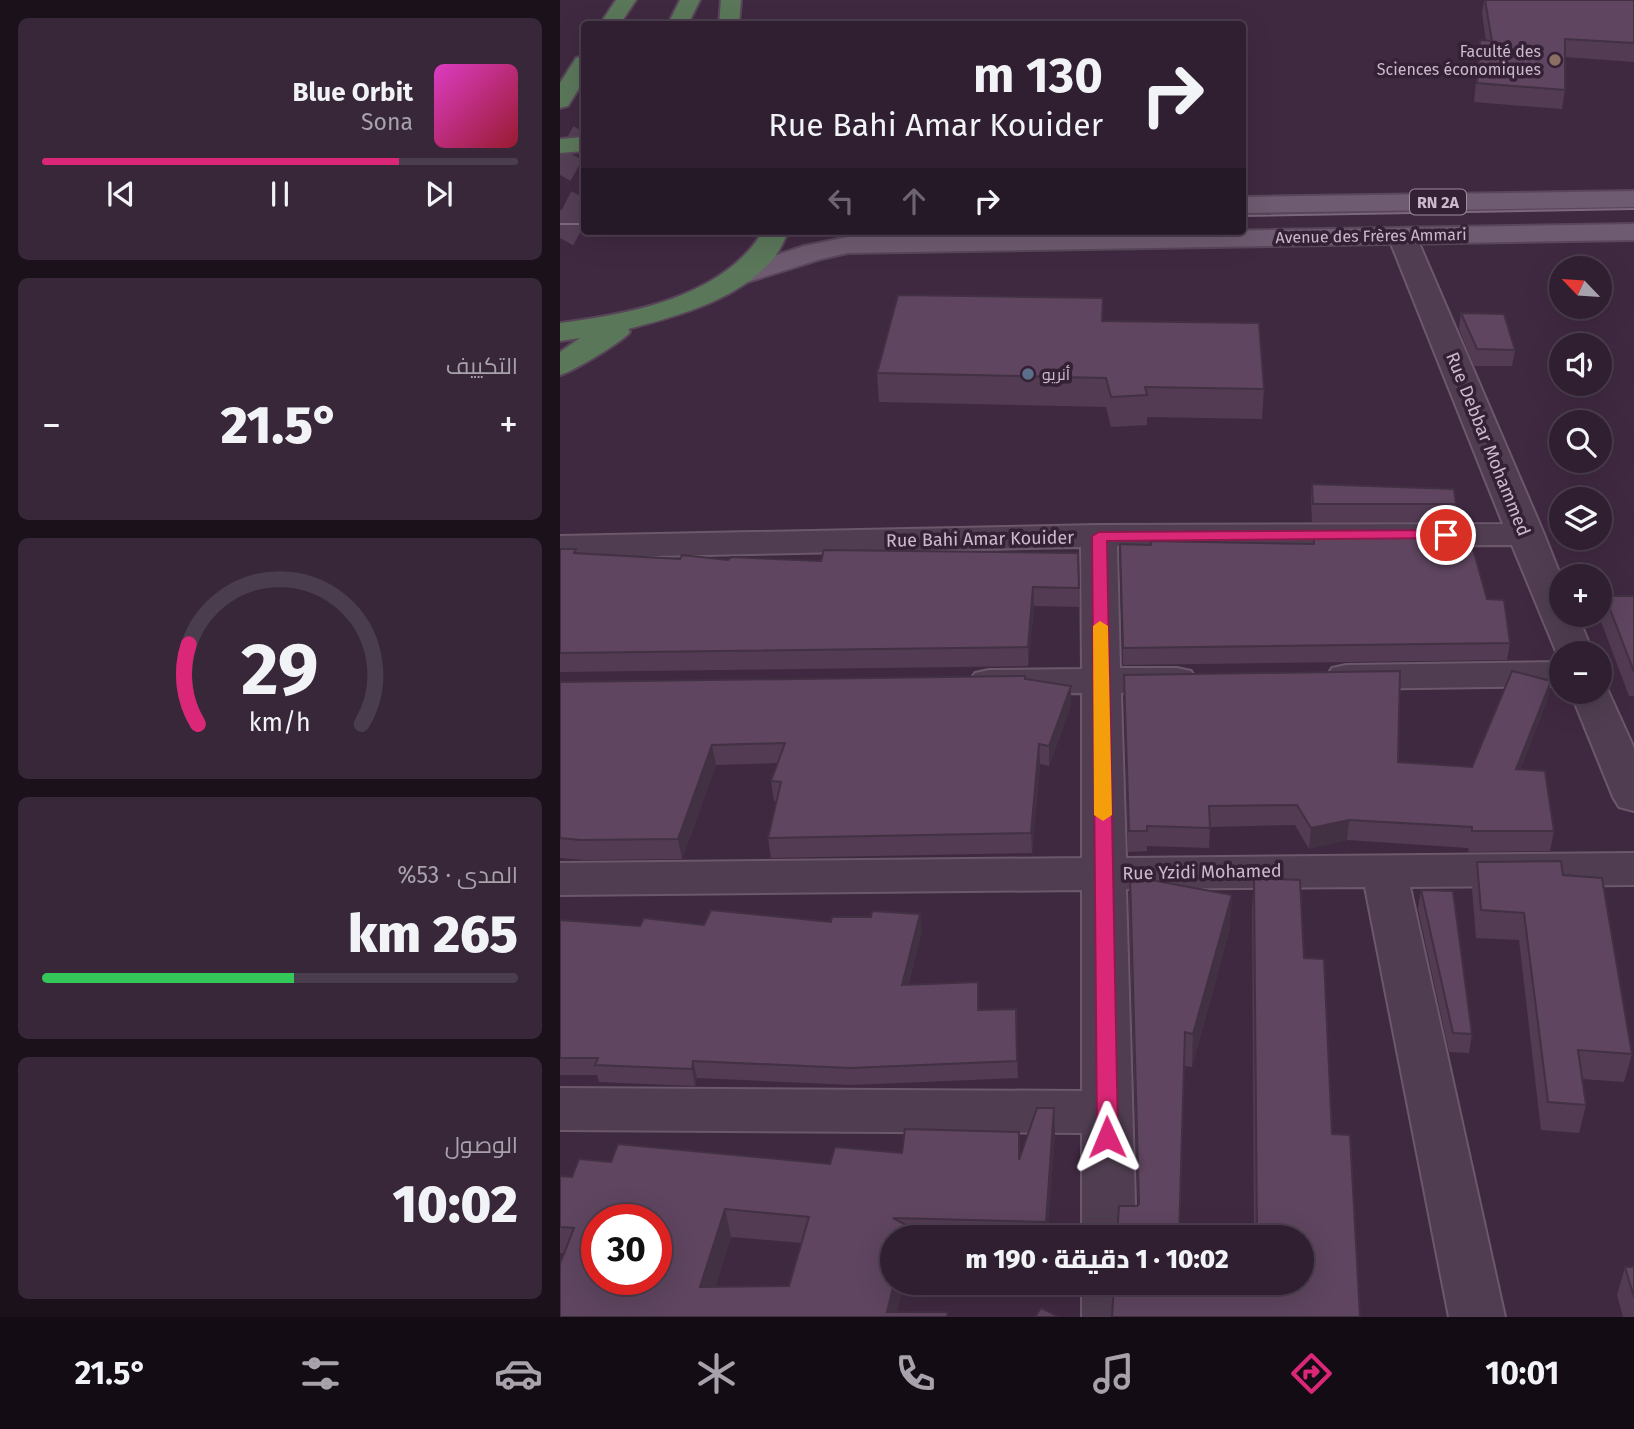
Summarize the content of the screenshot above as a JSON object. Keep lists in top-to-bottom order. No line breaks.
{"streets":{"main road":["RN 2A","Avenue des Frères Ammari"],"street":["Rue Debbar Mohammed","Rue Bahi Amar Kouider","Rue Yzidi Mohamed"]},"crossings":[["Avenue des Frères Ammari","Rue Debbar Mohammed"],["Rue Debbar Mohammed","Rue Bahi Amar Kouider"]],"places":["Faculté des Sciences économiques","أنريو"],"north":"top left","page":{"turn":["130 m","Rue Bahi Amar Kouider"],"song":["Blue Orbit","Sona"],"map_buttons":["+","−"],"tile":["التكييف",["المدى · 53%","265 km"],["الوصول","10:02"]],"heat":["−","21.5°","+"],"limit":"30","trip":"10:02 · 1 دقيقة · 190 m","tabs":["10:01","21.5°"],"gauge":["29","km/h"]}}
